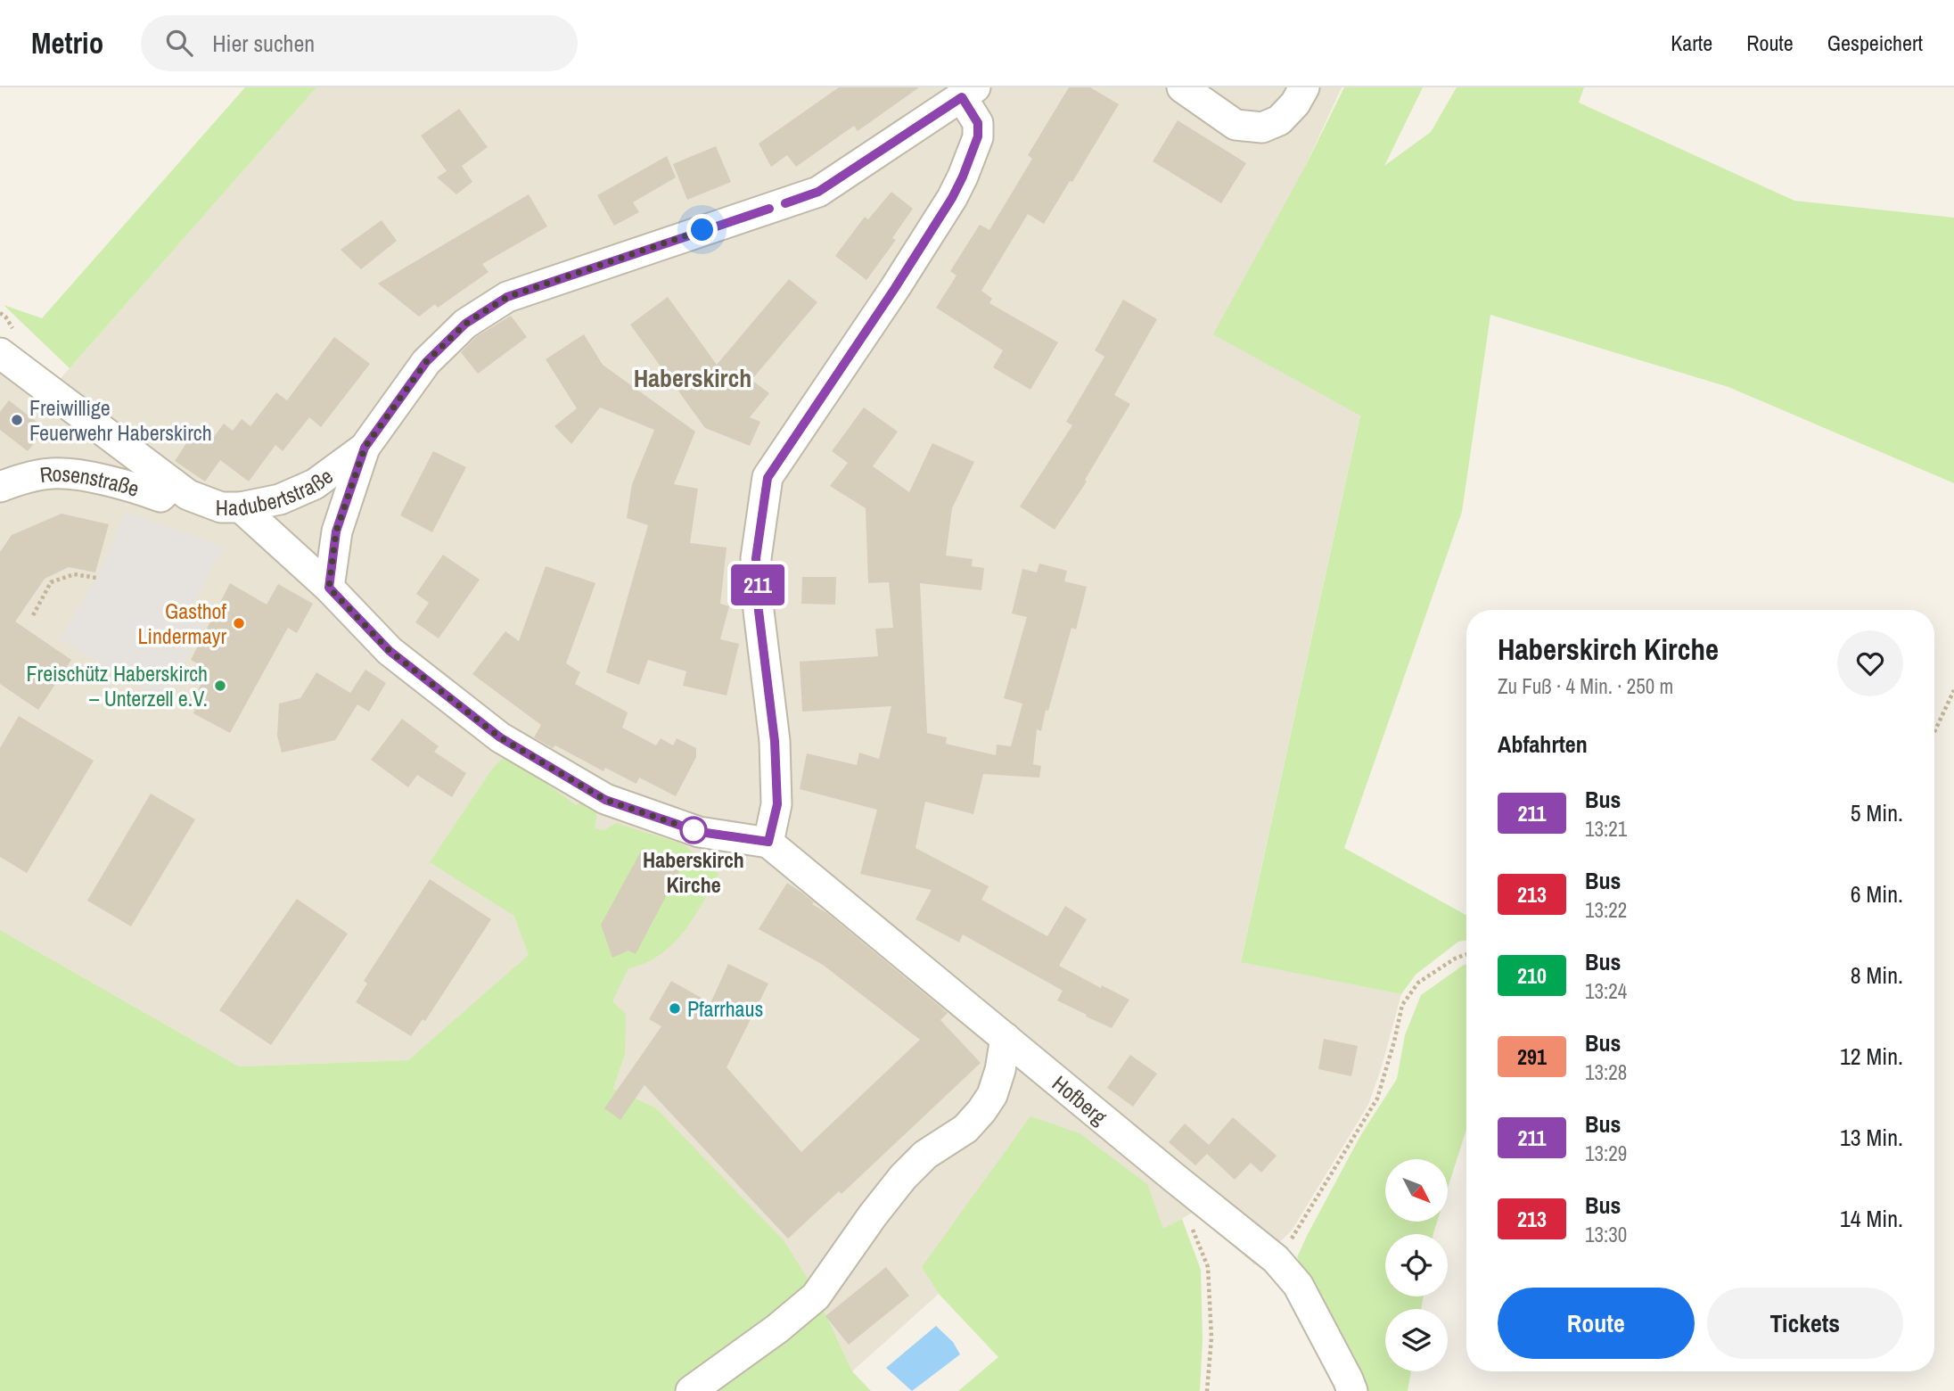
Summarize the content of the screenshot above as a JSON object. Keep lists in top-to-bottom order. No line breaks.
{"streets":{"street":["Rosenstraße","Hadubertstraße","Hofberg"]},"crossings":[["Rosenstraße","Hadubertstraße"]],"districts":["Haberskirch"],"places":["Freiwillige Feuerwehr Haberskirch","Gasthof Lindermayr","Freischütz Haberskirch – Unterzell e.V.","Haberskirch Kirche","Pfarrhaus"],"lines":["bus line 211"],"north":"bottom right","page":{"header":"Metrio","search":"Hier suchen","nav":["Karte","Route","Gespeichert"],"on_map":"211","heading":[["Haberskirch Kirche","Zu Fuß · 4 Min. · 250 m"],"Abfahrten"],"list":[{"mark":"211","name":"Bus","note":"13:21","value":"5 Min."},{"mark":"213","name":"Bus","note":"13:22","value":"6 Min."},{"mark":"210","name":"Bus","note":"13:24","value":"8 Min."},{"mark":"291","name":"Bus","note":"13:28","value":"12 Min."},{"mark":"211","name":"Bus","note":"13:29","value":"13 Min."},{"mark":"213","name":"Bus","note":"13:30","value":"14 Min."}],"buttons":["Route","Tickets"]}}
